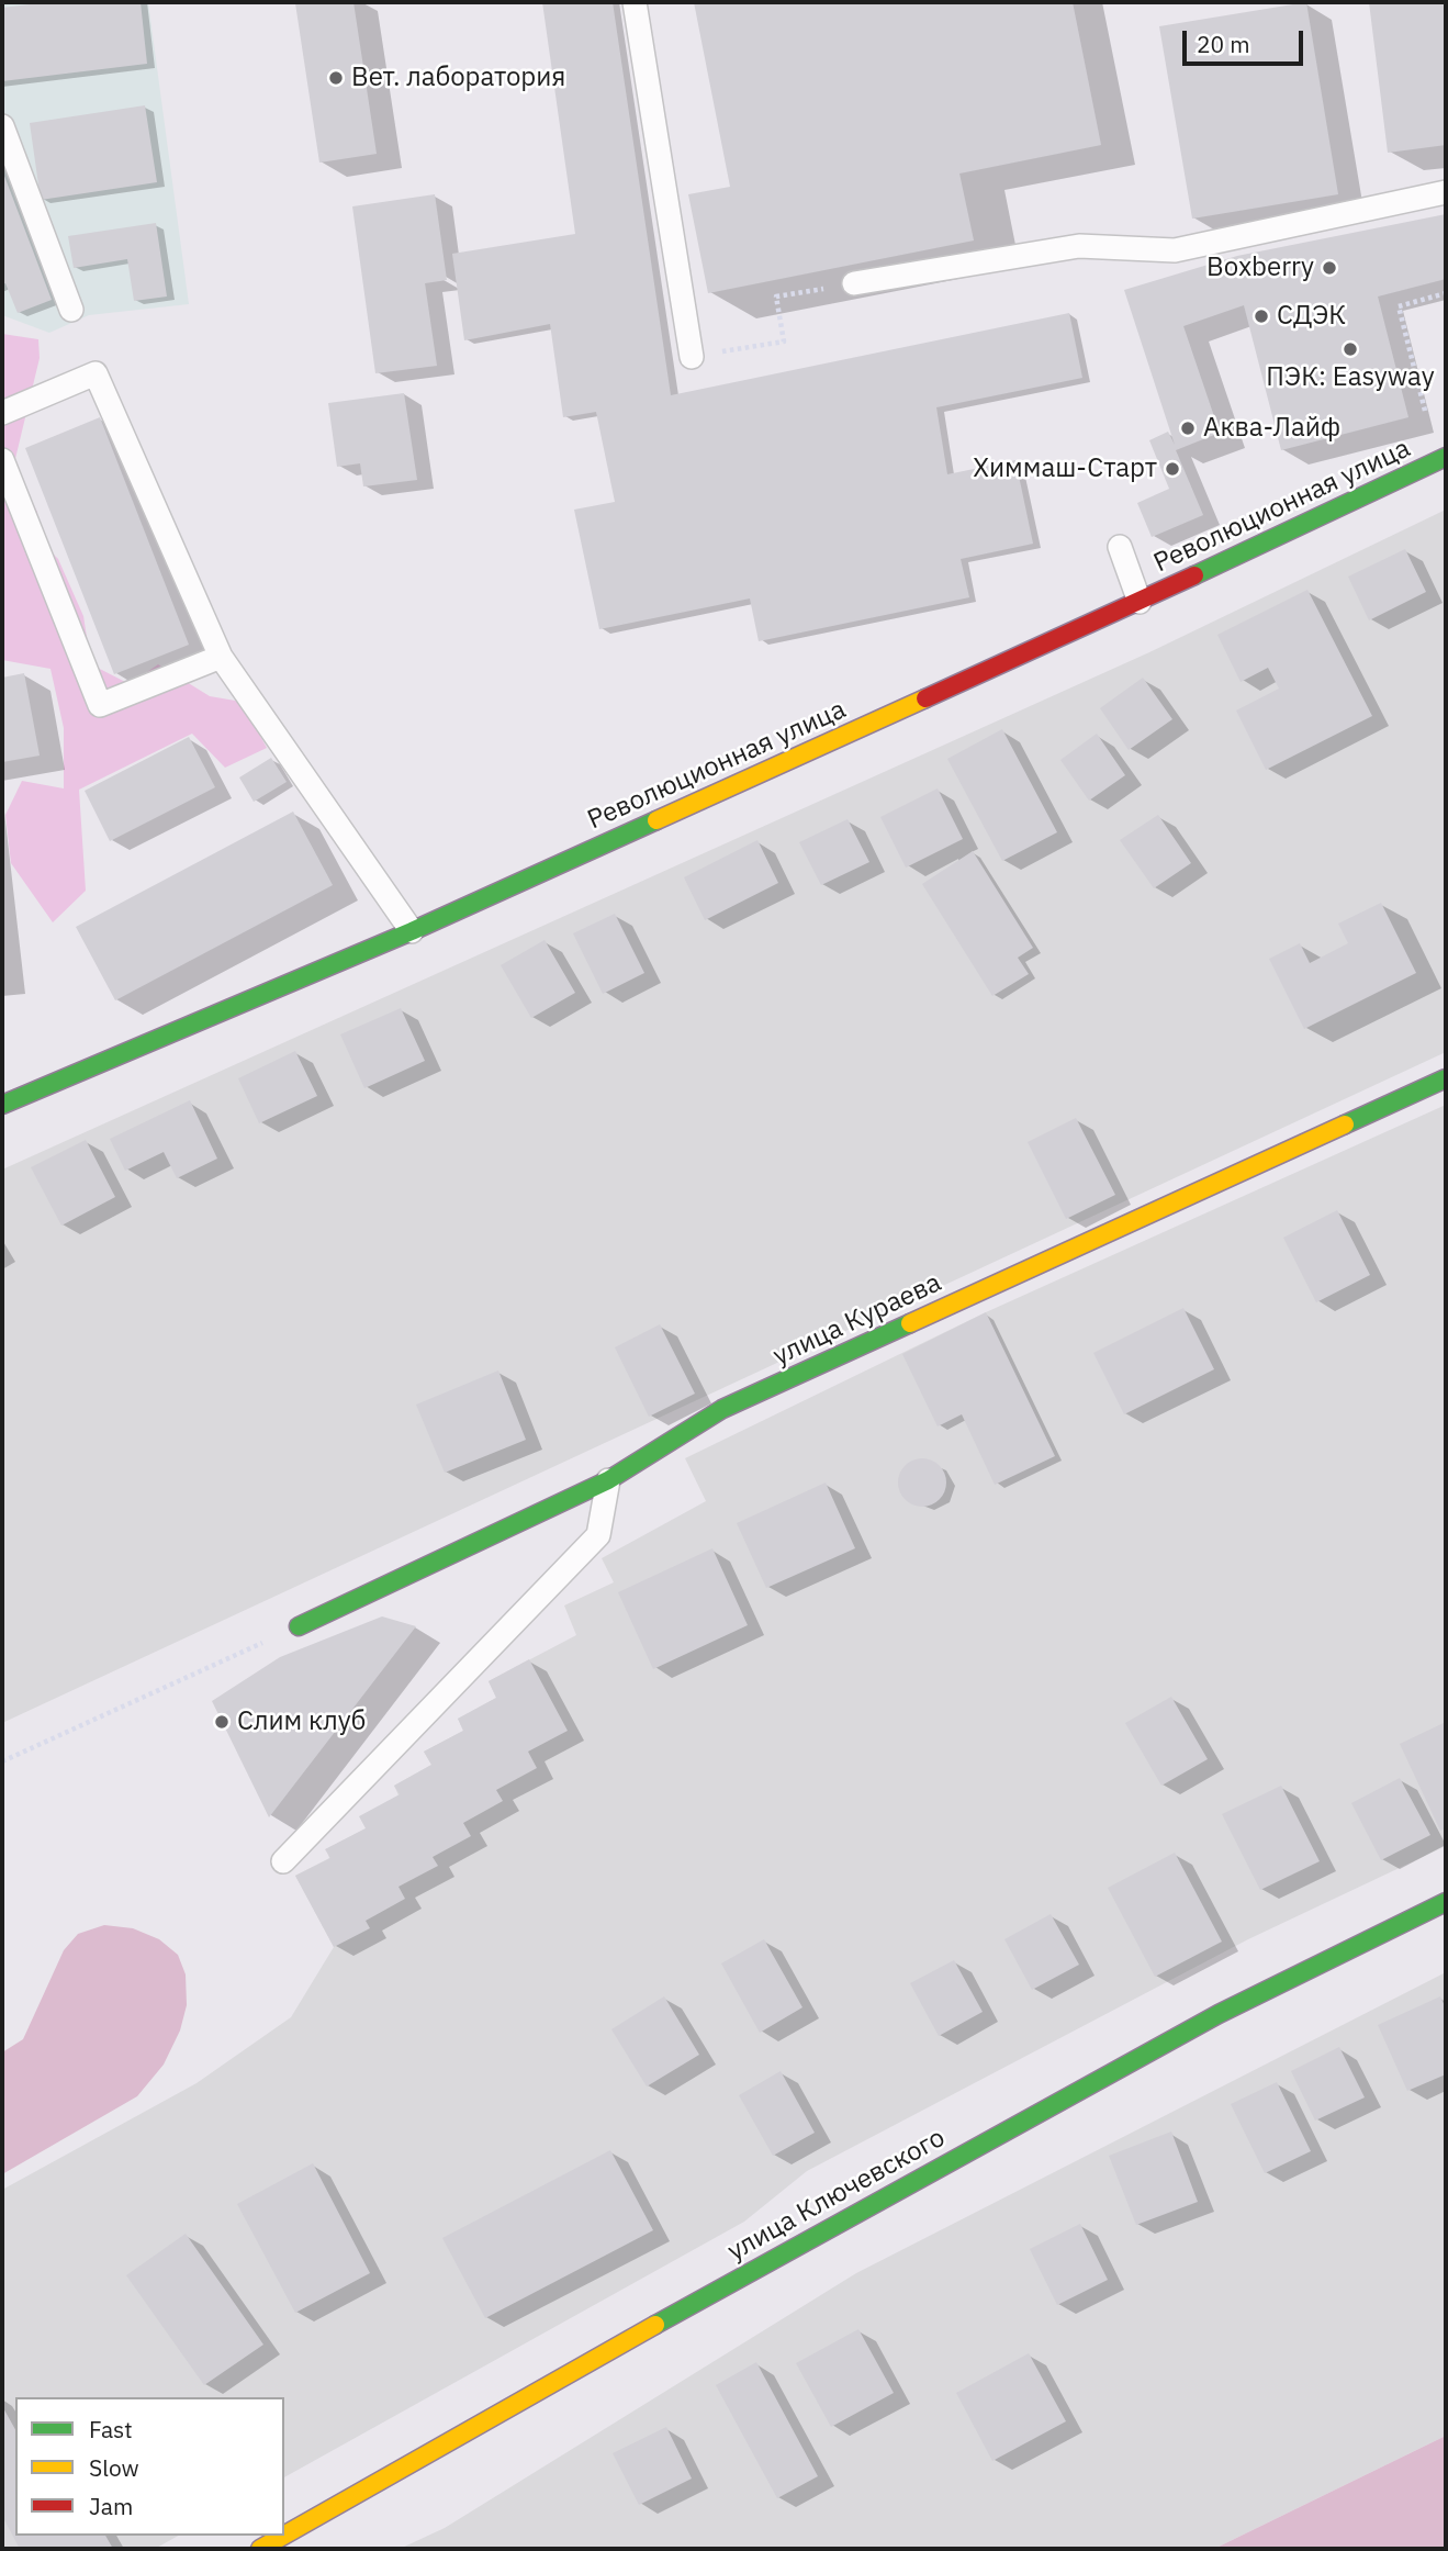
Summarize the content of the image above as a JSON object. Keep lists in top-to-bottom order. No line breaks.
{"streets":{"street":["Революционная улица","улица Кураева","улица Ключевского"]},"places":["Вет. лаборатория","Boxberry","СДЭК","ПЭК: Easyway","Аква-Лайф","Химмаш-Старт","Слим клуб"],"legend":["Fast","Slow","Jam"],"scale_bar":"20 m"}
